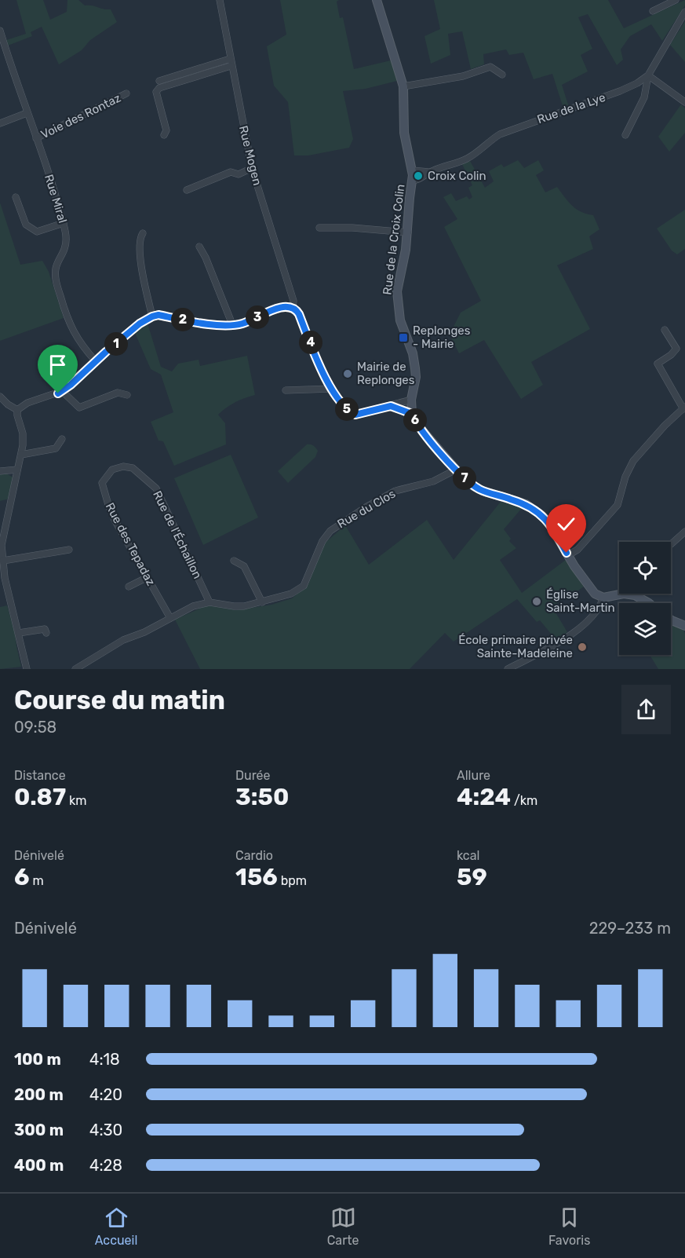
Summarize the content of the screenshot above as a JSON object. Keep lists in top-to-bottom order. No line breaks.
{"streets":{"street":["Rue de la Lye","Voie des Rontaz","Rue Mogen","Rue Miral","Rue de la Croix Colin","Rue du Clos","Rue de l'Échaillon","Rue des Tepadaz"]},"crossings":[["Rue de la Lye","Rue de la Croix Colin"],["Voie des Rontaz","Rue Miral"],["Rue du Clos","Rue de l'Échaillon"],["Rue du Clos","Rue des Tepadaz"],["Rue de l'Échaillon","Rue des Tepadaz"]],"places":{"other":["Croix Colin","Mairie de Replonges","Église Saint-Martin","École primaire privée Sainte-Madeleine"],"transit":["Replonges - Mairie"]},"page":{"pins":["3","2","4","1","5","6","7"],"heading":["Course du matin","09:58"],"stats":[["Distance","0.87 km"],["Durée","3:50"],["Allure","4:24 /km"],["Dénivelé","6 m"],["Cardio","156 bpm"],["kcal","59"]],"chart":["Dénivelé","229–233 m"],"list":[{"name":"100 m","note":"4:18"},{"name":"200 m","note":"4:20"},{"name":"300 m","note":"4:30"},{"name":"400 m","note":"4:28"}],"tabs":["Accueil","Carte","Favoris"]}}
